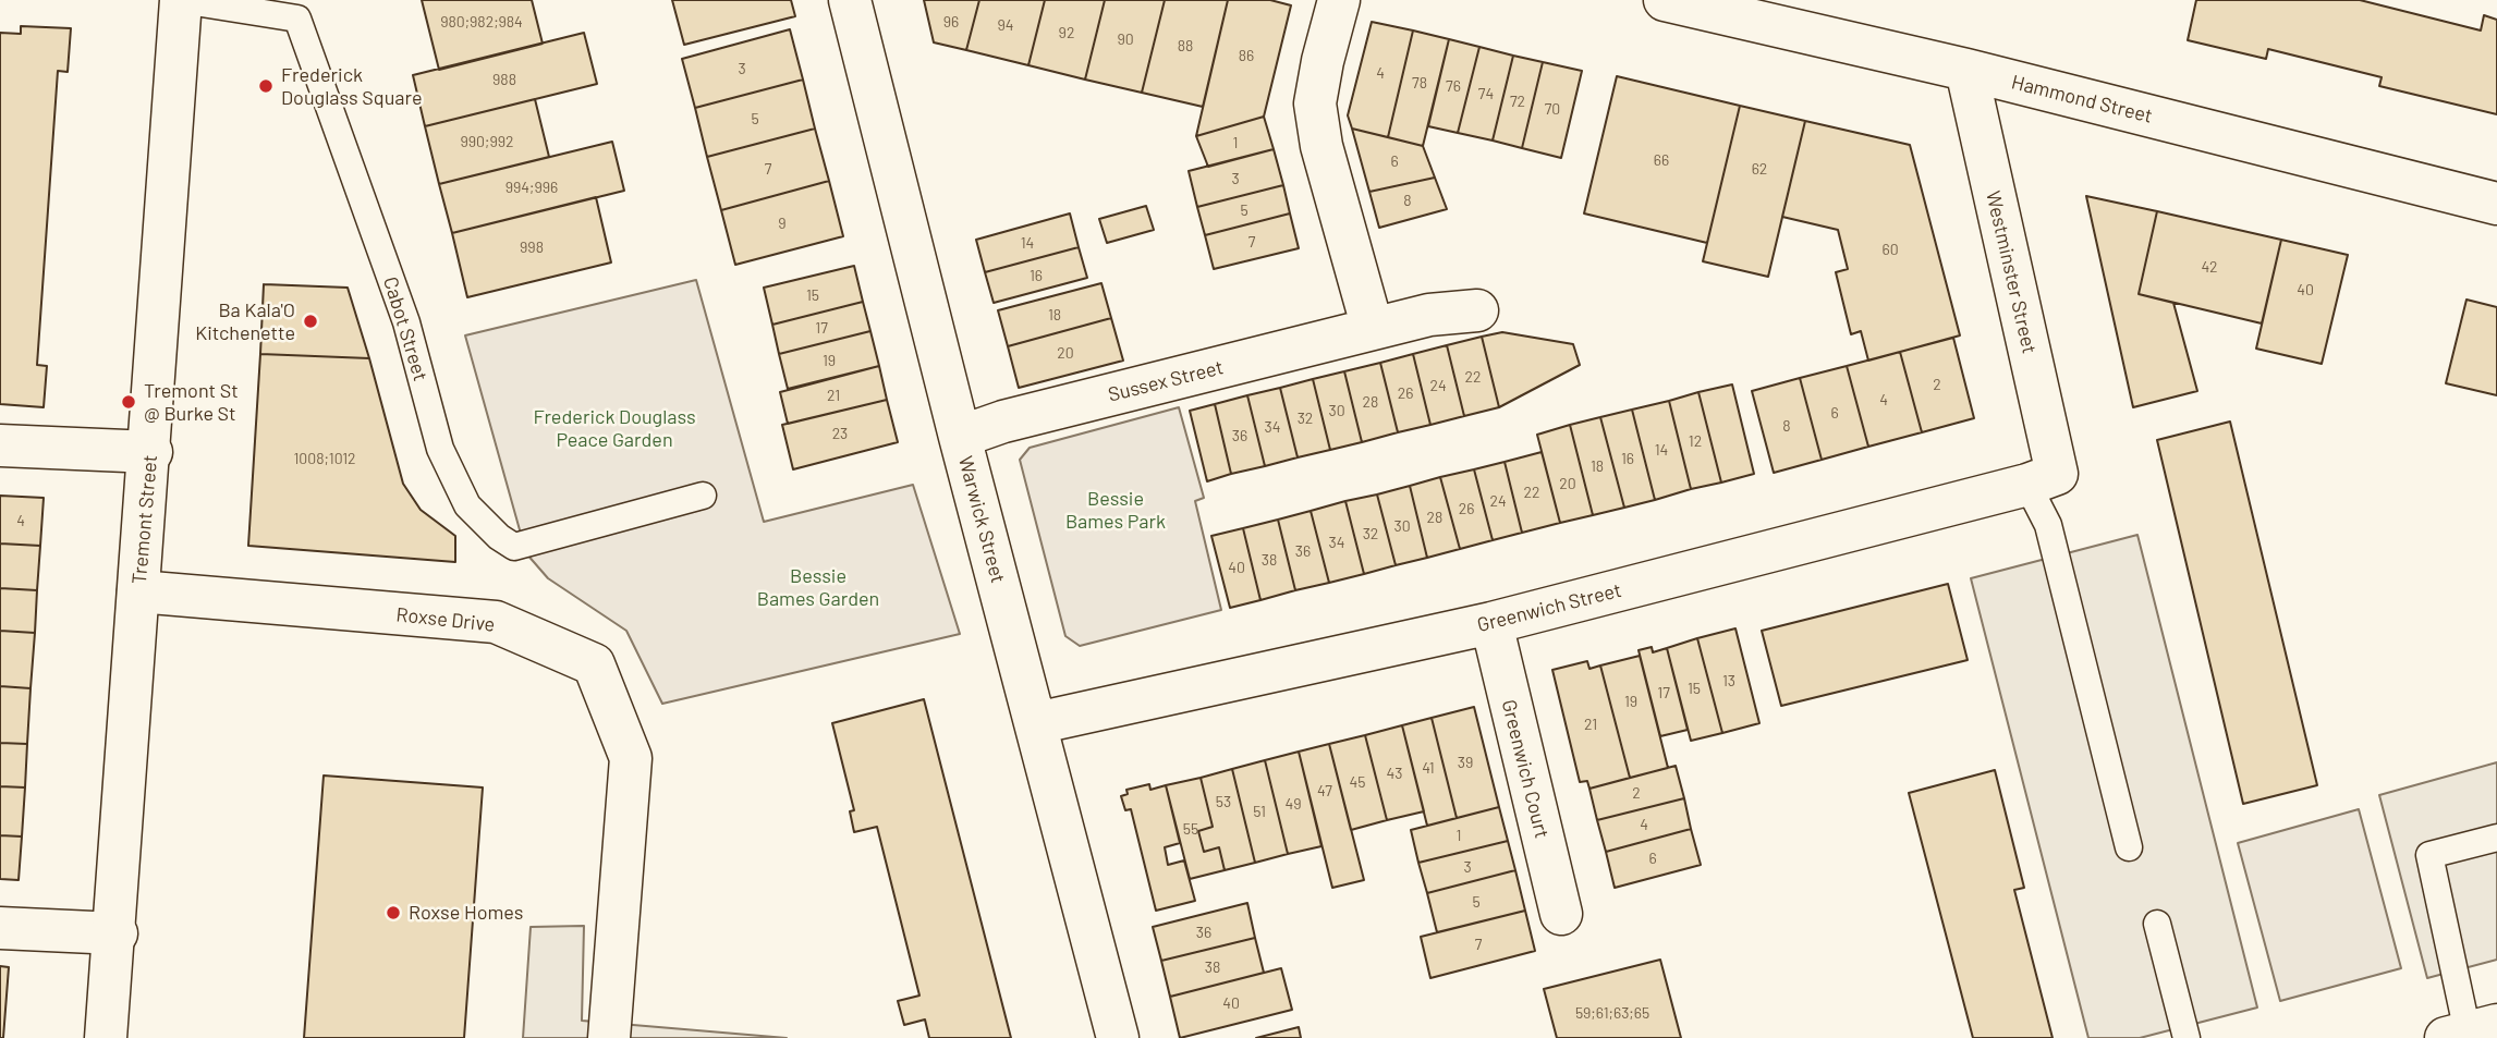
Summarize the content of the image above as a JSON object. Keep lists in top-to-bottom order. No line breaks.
{"streets":{"street":["Hammond Street","Westminster Street","Sussex Street","Tremont Street","Warwick Street","Greenwich Street","Roxse Drive","Greenwich Court"],"lane":["Cabot Street"]},"crossings":[["Hammond Street","Westminster Street"],["Westminster Street","Greenwich Street"],["Cabot Street","Tremont Street"],["Sussex Street","Warwick Street"],["Tremont Street","Roxse Drive"],["Warwick Street","Greenwich Street"],["Greenwich Street","Greenwich Court"]],"parks":["Frederick Douglass Peace Garden","Bessie Bames Park","Bessie Bames Garden"],"places":["Frederick Douglass Square","Ba Kala'O Kitchenette","Tremont St @ Burke St","Roxse Homes"],"house_numbers":["980;982;984","96","94","92","90","88","86","3","4","988","78","76","74","72","70","5","990;992","1","66","6","7","62","3","994;996","8","5","9","7","14","998","60","42","16","40","15","18","17","20","19","22","2","24","26","21","4","28","30","6","32","8","34","23","36","12","14","1008;1012","16","18","20","22","24","26","28","4","30","32","34","36","38","40","13","15","17","19","21","39","41","43","45","47","2","53","49","51","4","55","1","6","3","5","36","7","38","40","59;61;63;65"]}
